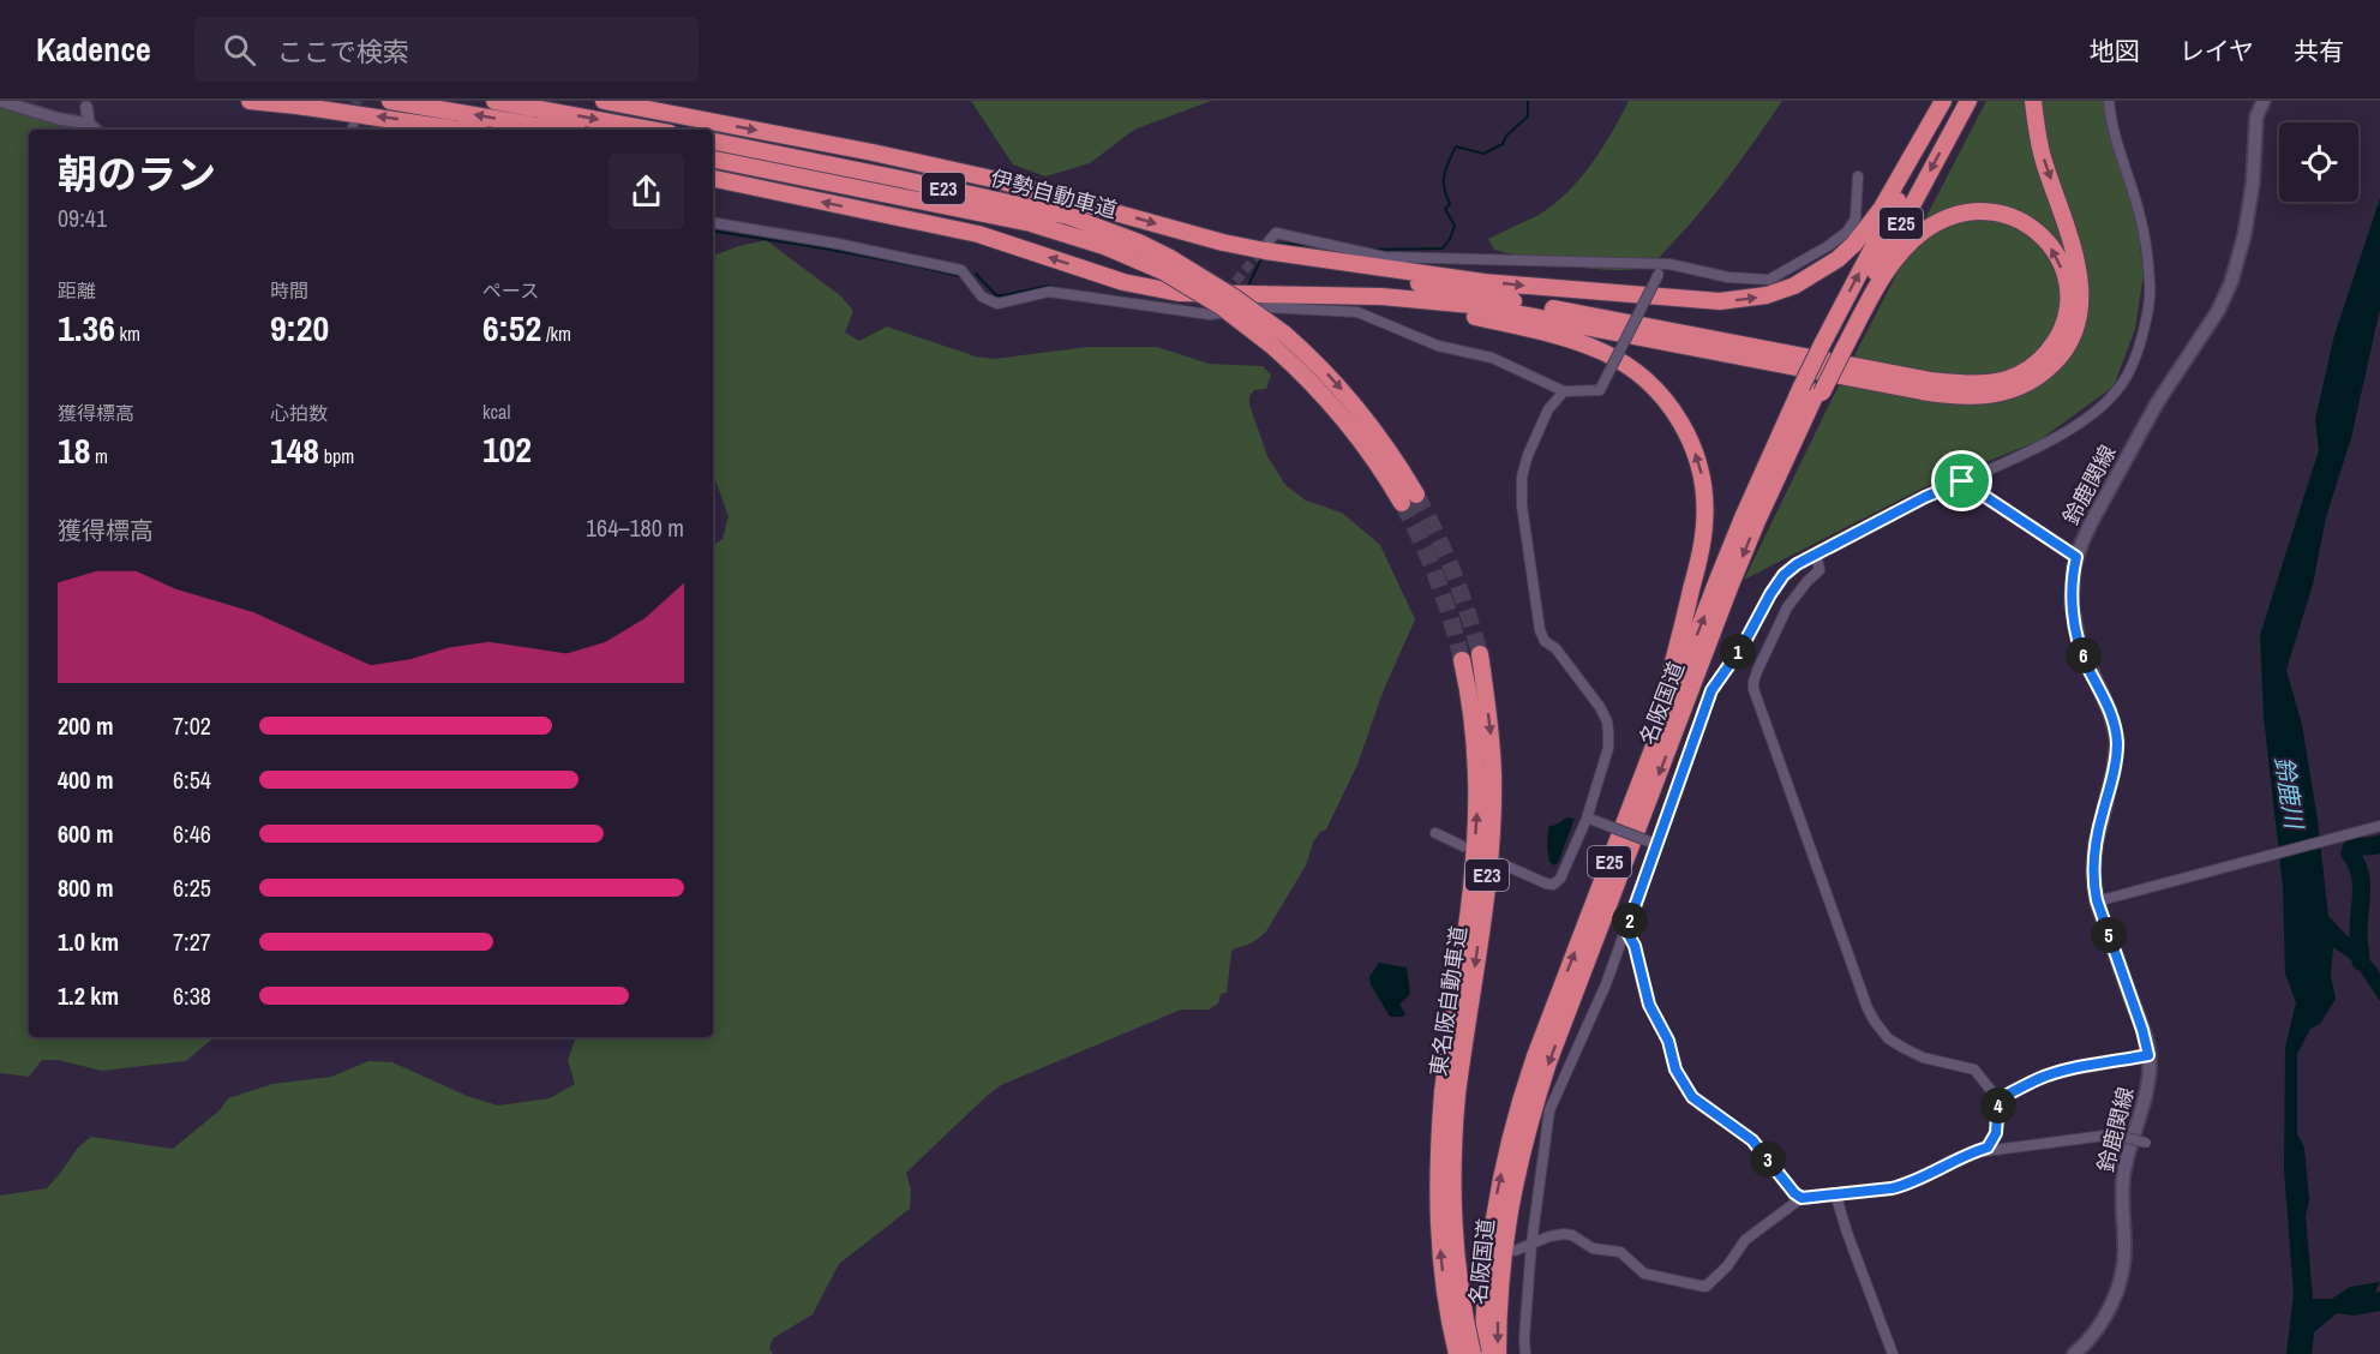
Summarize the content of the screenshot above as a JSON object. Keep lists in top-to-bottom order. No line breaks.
{"streets":{"highway":["E23","伊勢自動車道","E25","名阪国道","東名阪自動車道"],"main road":["鈴鹿関線"]},"crossings":[["E23","伊勢自動車道"]],"water":["鈴鹿川"],"page":{"header":"Kadence","search":"ここで検索","nav":["地図","レイヤ","共有"],"heading":["朝のラン","09:41"],"stats":[["距離","1.36 km"],["時間","9:20"],["ペース","6:52 /km"],["獲得標高","18 m"],["心拍数","148 bpm"],["kcal","102"]],"chart":["獲得標高","164–180 m"],"pins":["1","6","2","5","4","3"],"list":[{"name":"200 m","note":"7:02"},{"name":"400 m","note":"6:54"},{"name":"600 m","note":"6:46"},{"name":"800 m","note":"6:25"},{"name":"1.0 km","note":"7:27"},{"name":"1.2 km","note":"6:38"}]}}
